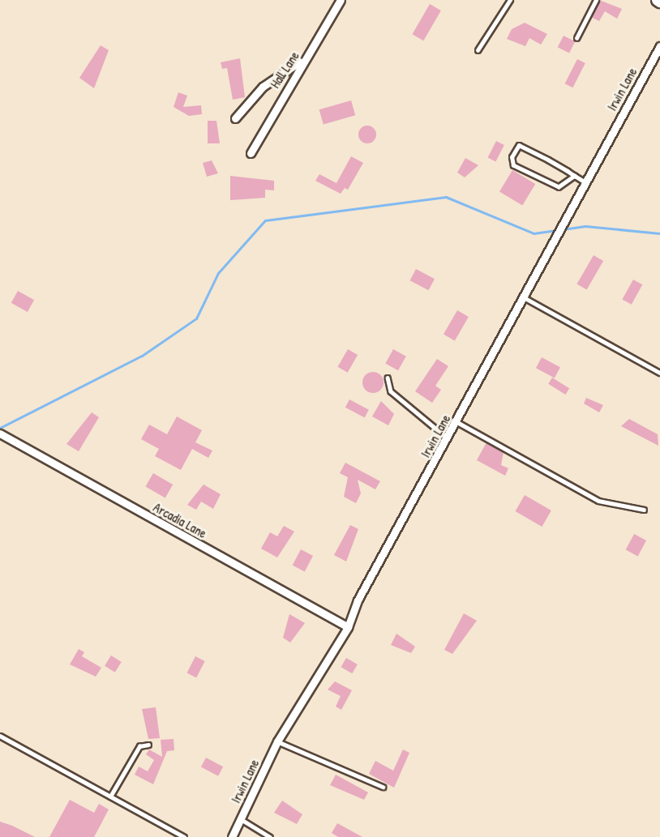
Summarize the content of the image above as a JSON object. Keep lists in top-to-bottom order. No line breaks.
{"streets":{"street":["Hall Lane","Irwin Lane","Arcadia Lane"]},"crossings":[["Irwin Lane","Arcadia Lane"]]}
